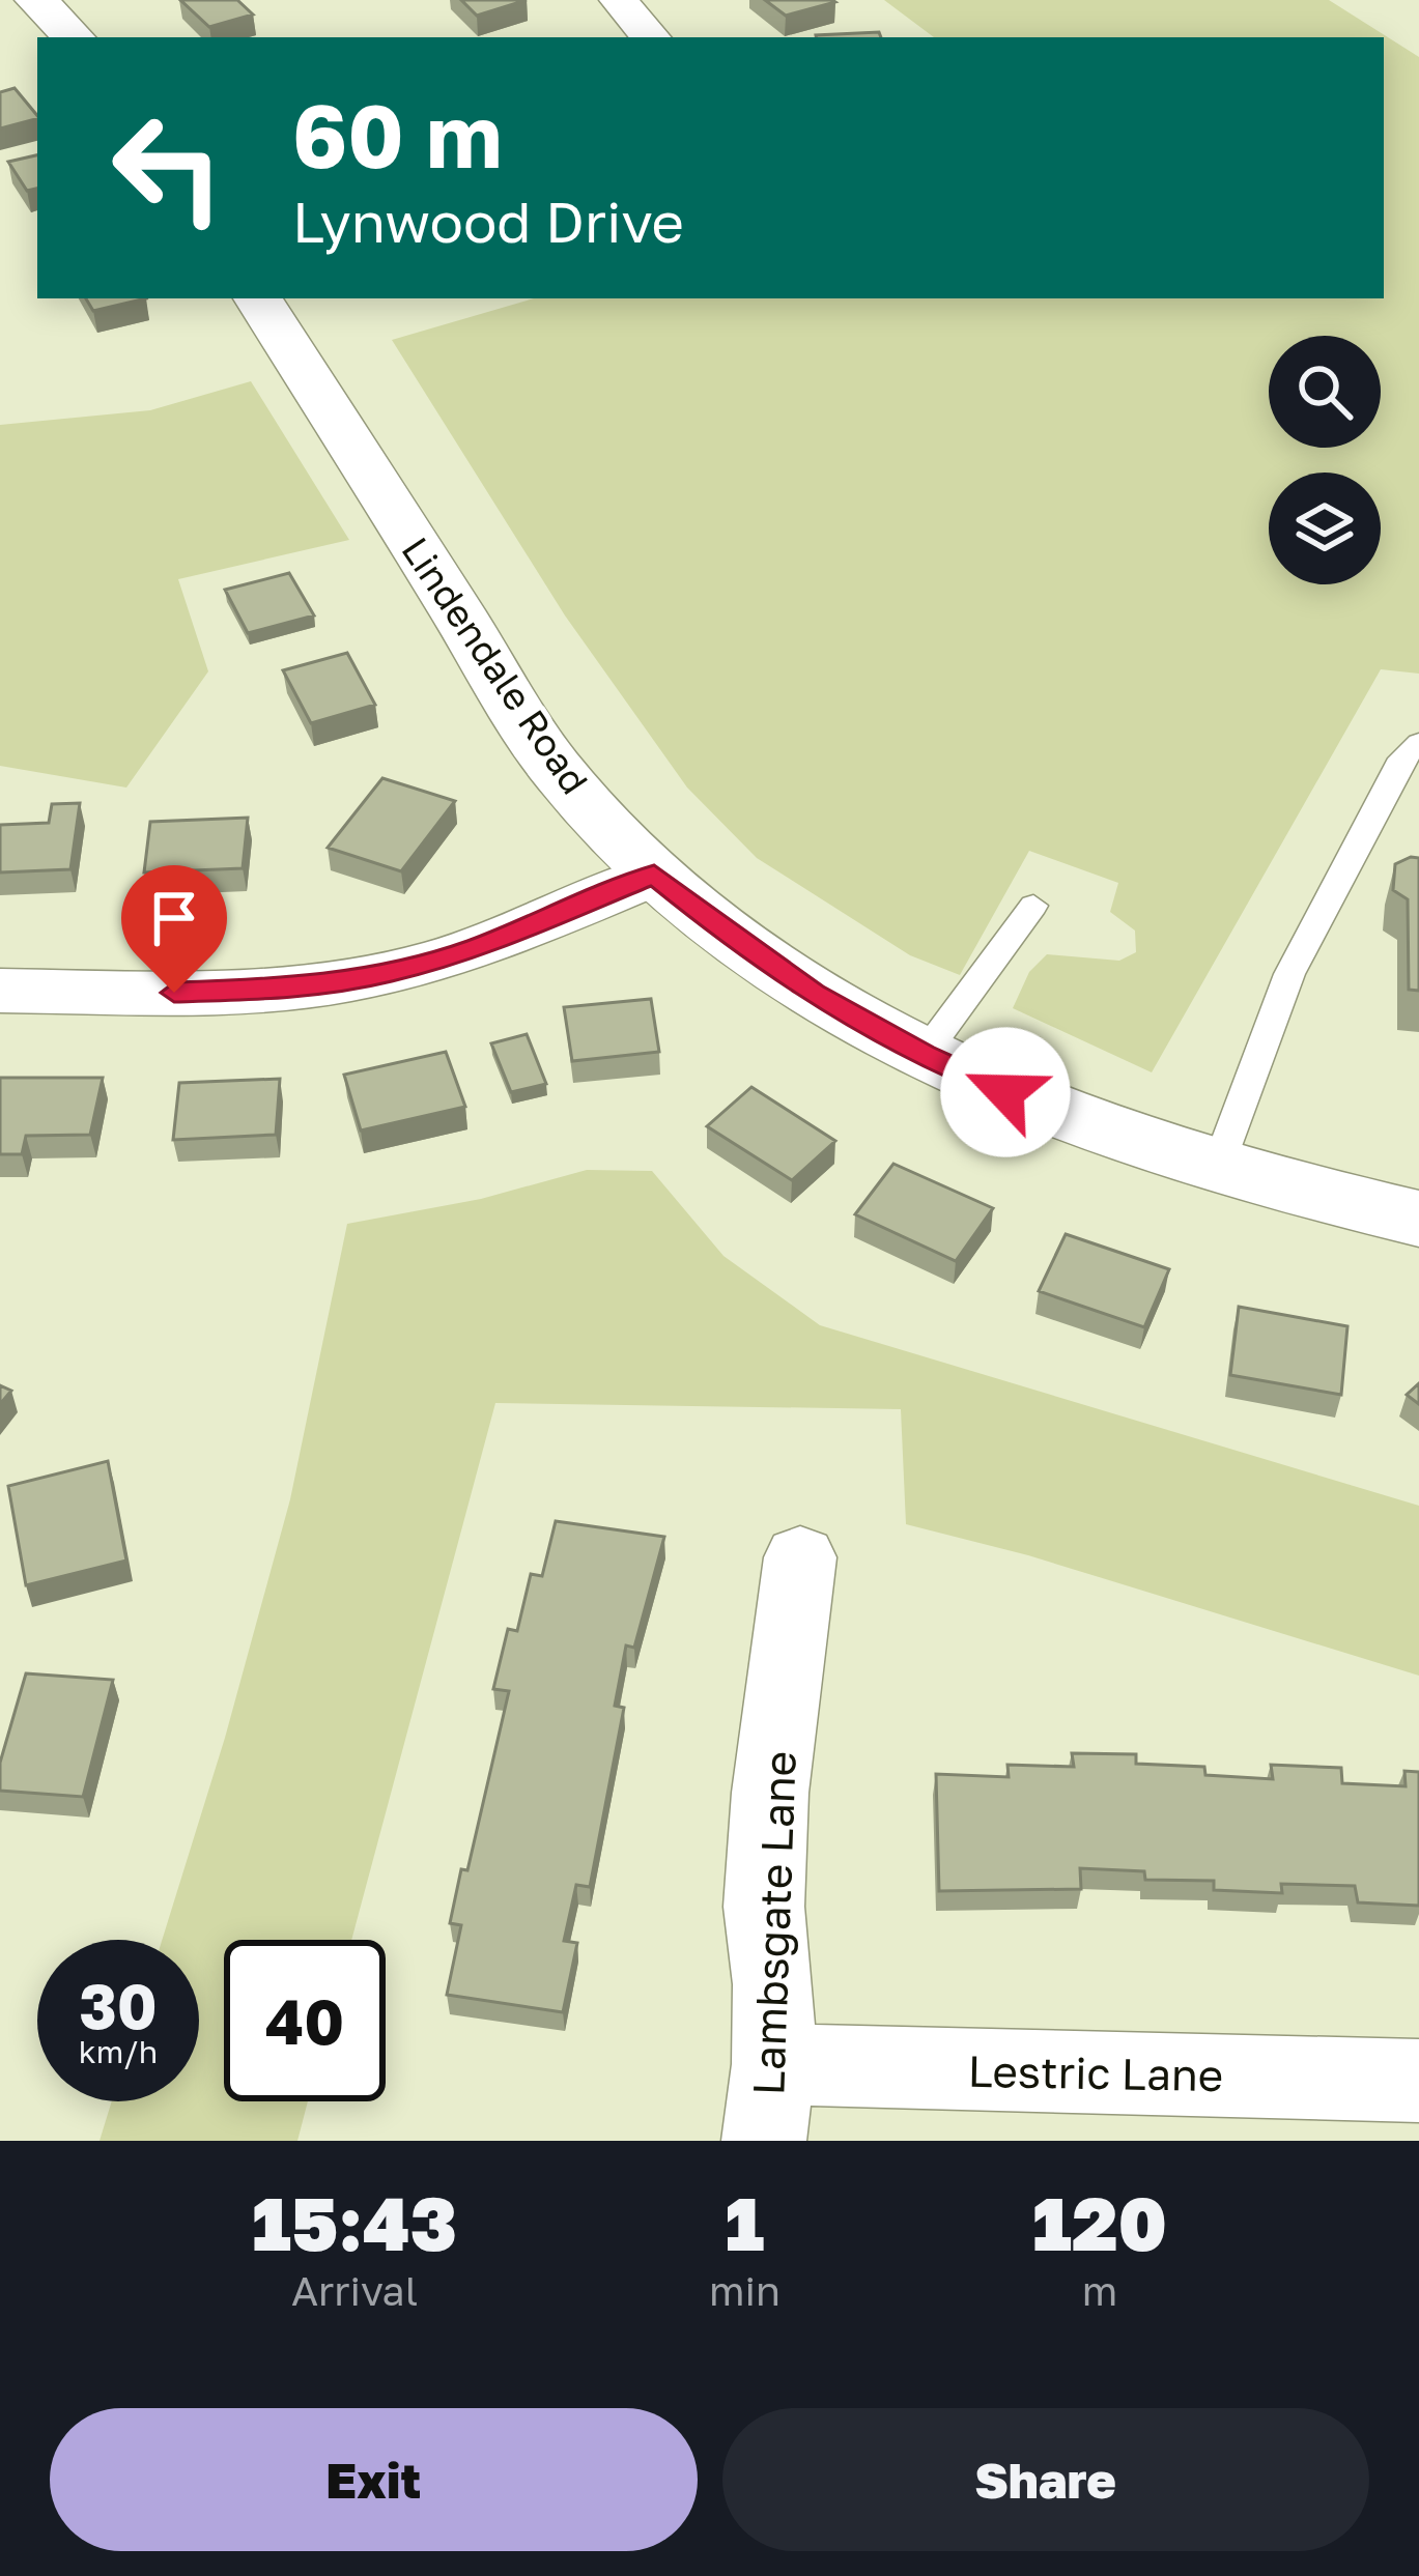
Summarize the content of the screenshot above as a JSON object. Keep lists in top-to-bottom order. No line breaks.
{"streets":{"street":["Lindendale Road","Lambsgate Lane","Lestric Lane"]},"crossings":[["Lambsgate Lane","Lestric Lane"]],"page":{"turn":["60 m","Lynwood Drive"],"speed":"30 km/h","limit":"40","eta":["15:43","Arrival","1","min","120","m"],"buttons":["Exit","Share"]}}
